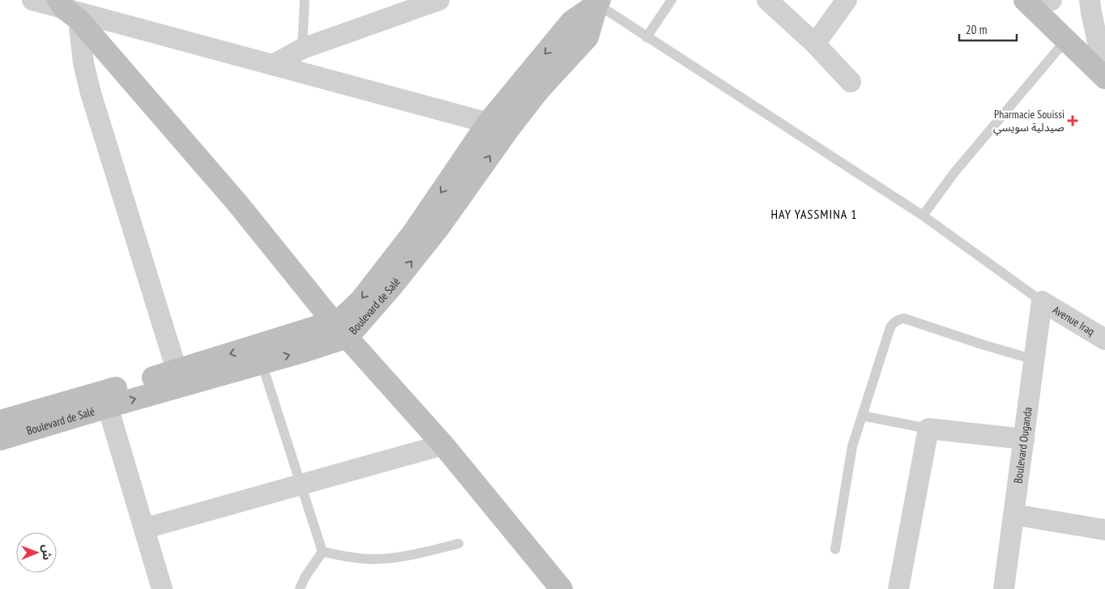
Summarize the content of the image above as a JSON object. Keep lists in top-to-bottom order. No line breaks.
{"streets":{"street":["Boulevard de Salé","Avenue Iraq","Boulevard Ouganda"]},"crossings":[["Avenue Iraq","Boulevard Ouganda"]],"districts":["HAY YASSMINA 1"],"places":{"health":["Pharmacie Souissi صيدلية سويسي"]},"scale_bar":"20 m","north":"right"}
